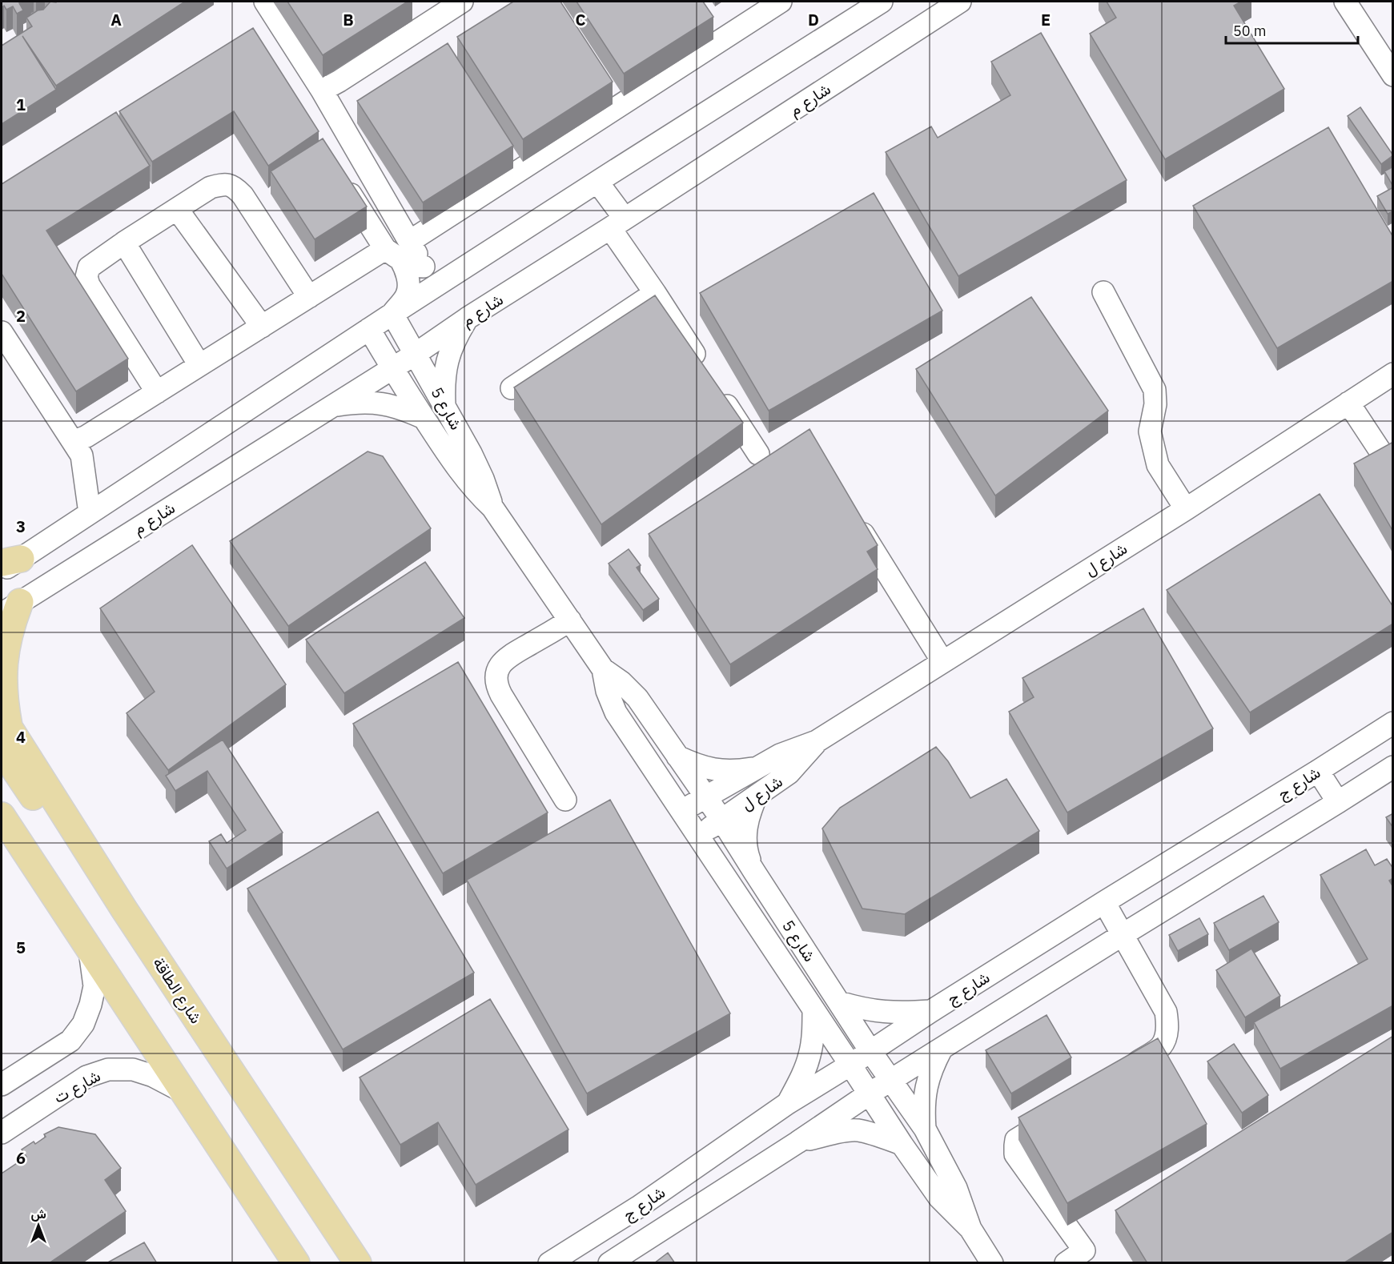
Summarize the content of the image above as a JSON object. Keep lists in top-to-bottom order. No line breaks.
{"streets":{"main road":["شارع الطاقة"],"street":["شارع م","شارع 5","شارع ل","شارع ج","شارع ت"]},"crossings":[["شارع م","شارع 5"],["شارع 5","شارع ل"],["شارع 5","شارع ج"]],"scale_bar":"50 m","north":"top","grid":{"columns":["A","B","C","D","E"],"rows":["1","2","3","4","5","6"]}}
